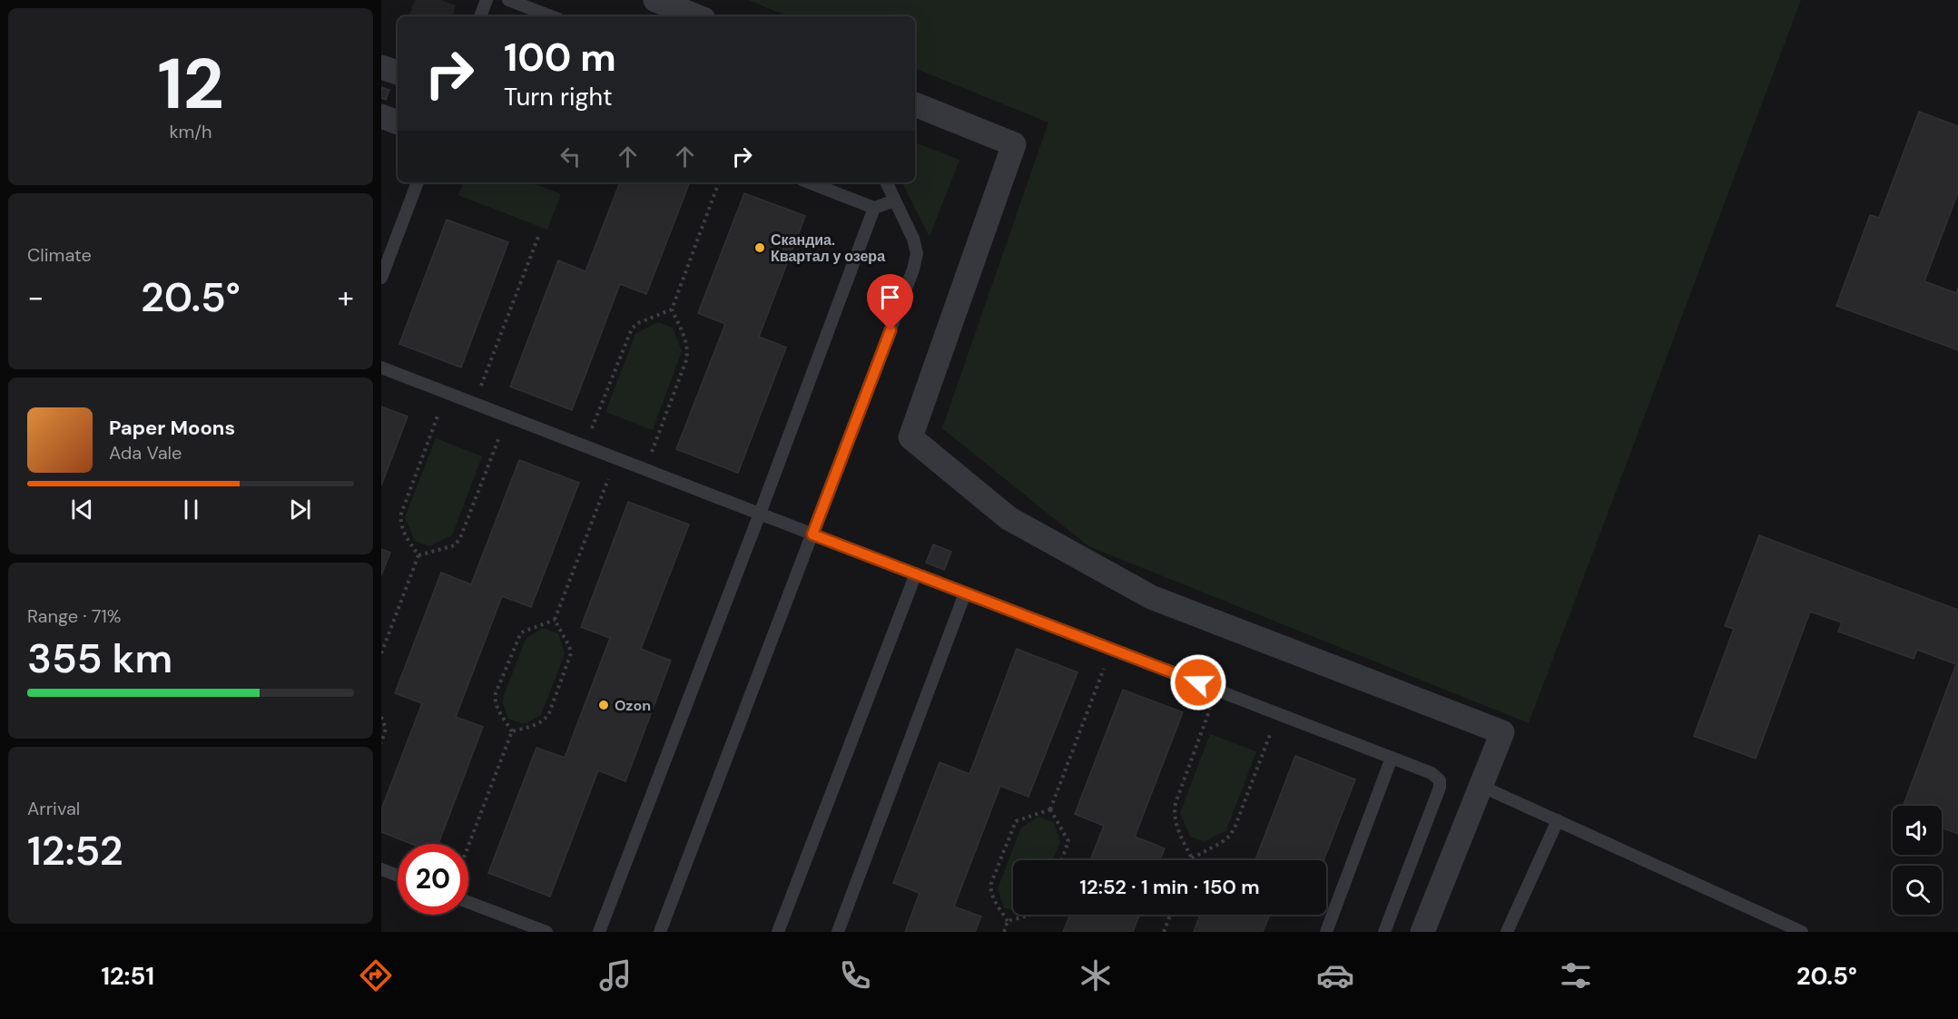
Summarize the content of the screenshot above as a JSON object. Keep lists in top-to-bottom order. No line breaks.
{"places":["Скандиа. Квартал у озера","Ozon"],"page":{"tile":[["12","km/h"],"Climate",["Range · 71%","355 km"],["Arrival","12:52"]],"turn":["100 m","Turn right"],"heat":["−","20.5°","+"],"song":["Paper Moons","Ada Vale"],"limit":"20","trip":"12:52 · 1 min · 150 m","tabs":["12:51","20.5°"]}}
